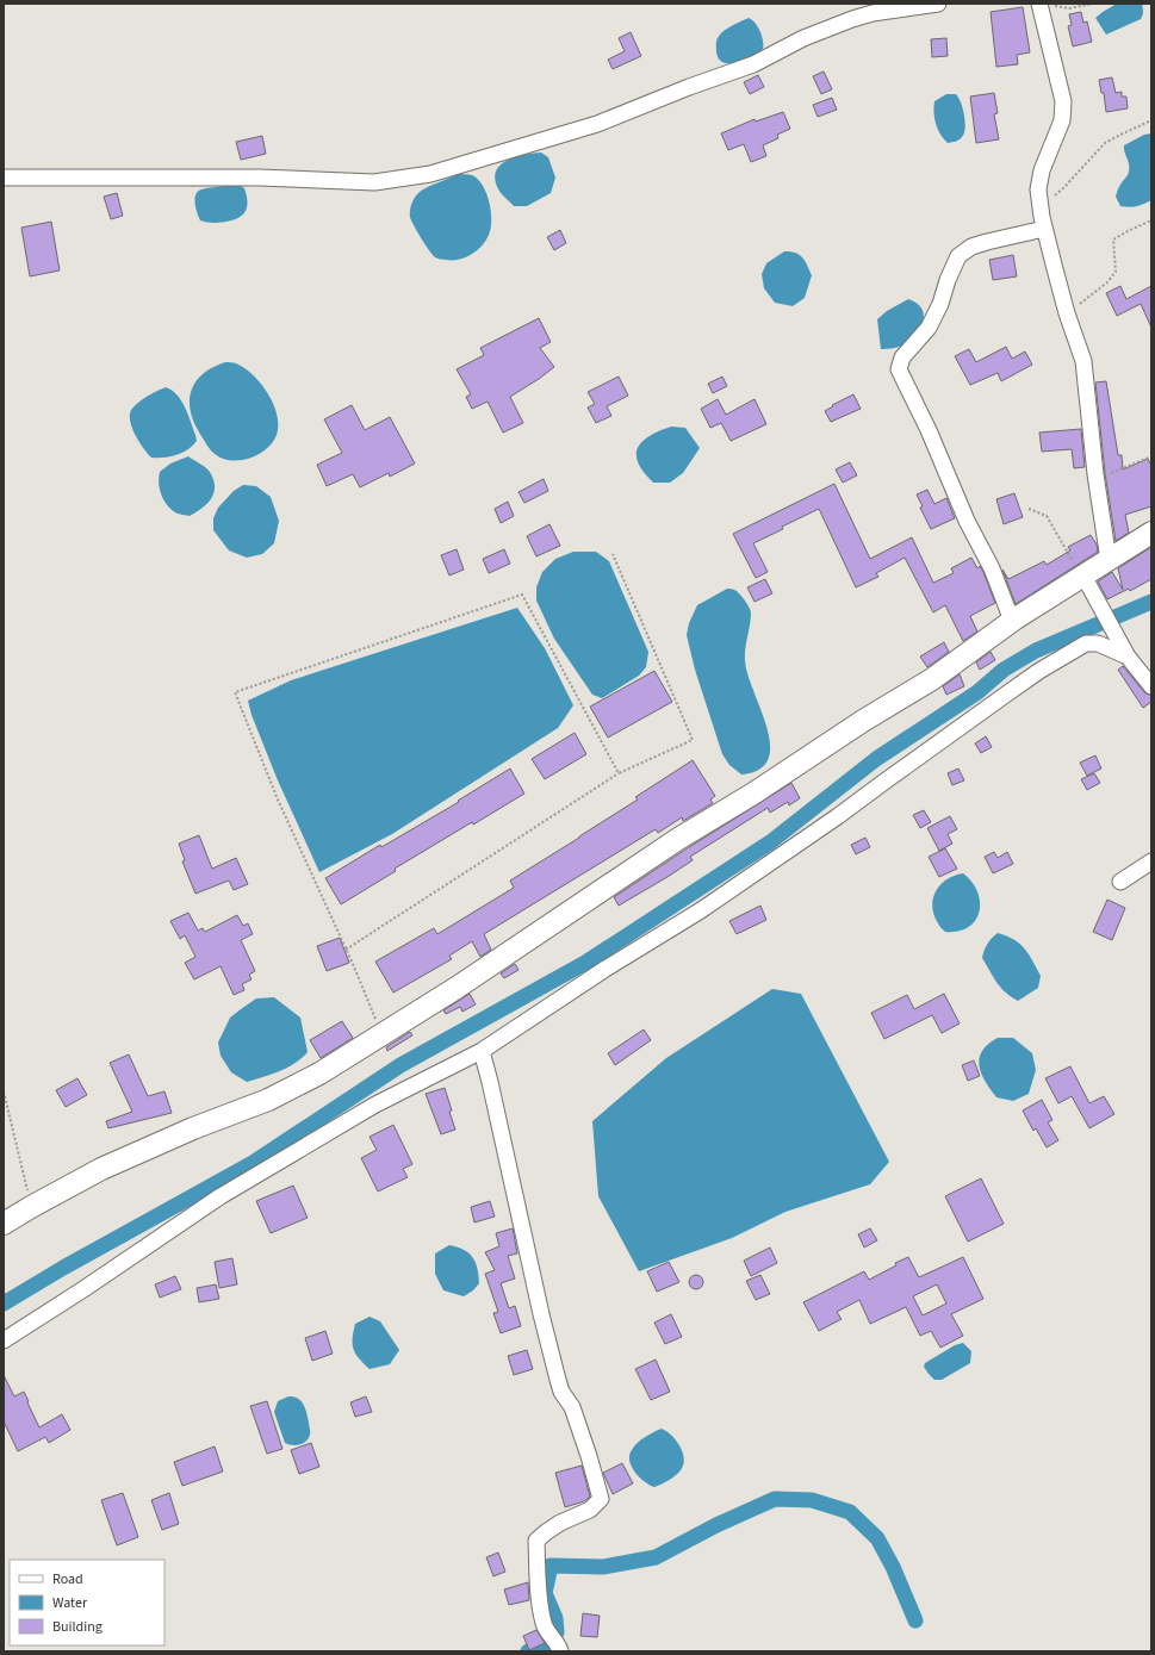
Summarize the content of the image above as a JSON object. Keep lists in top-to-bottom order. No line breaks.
{"legend":["Road","Water","Building"]}
